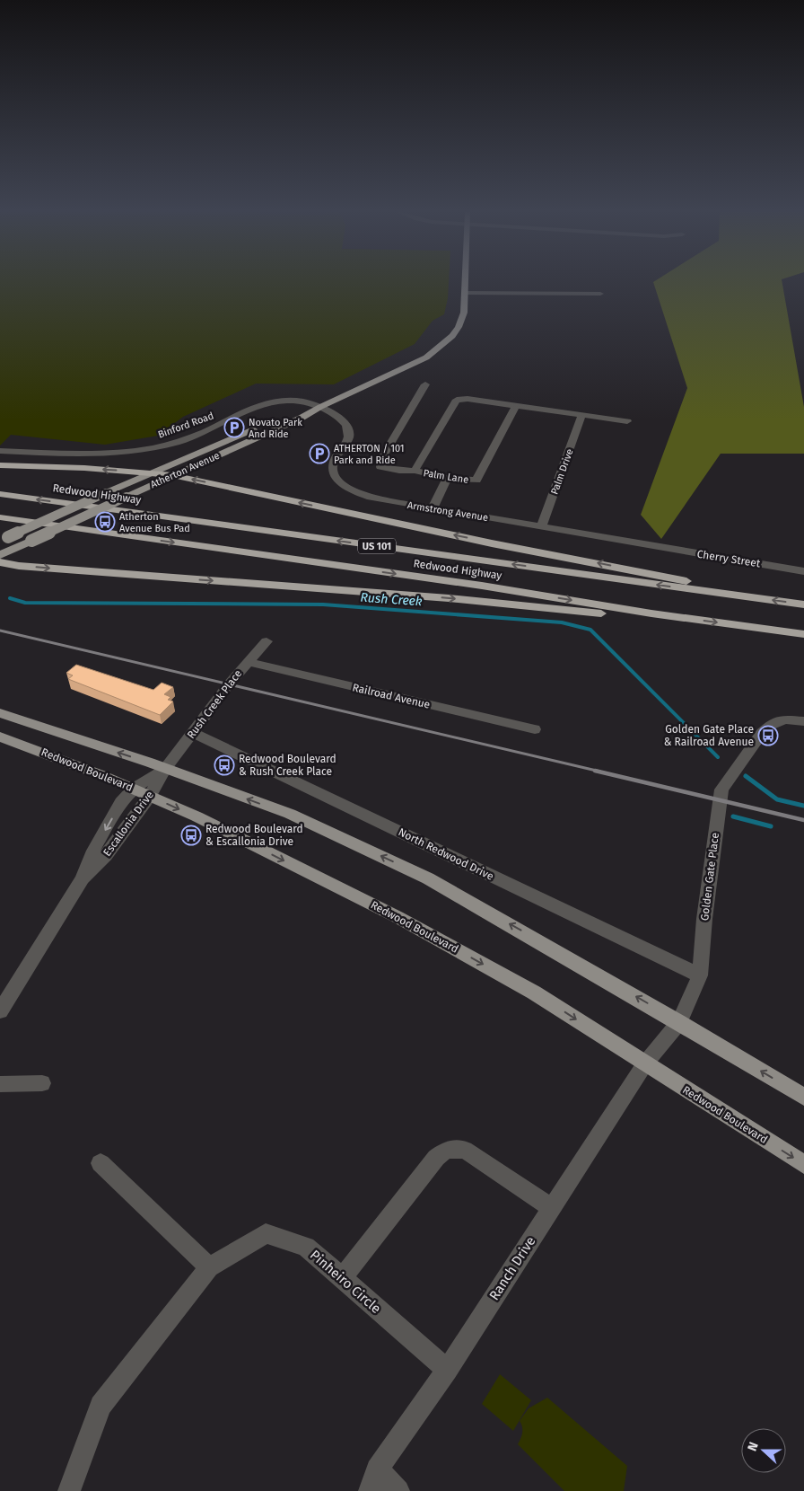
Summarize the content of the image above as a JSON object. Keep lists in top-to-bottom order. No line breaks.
{"streets":{"highway":["Redwood Highway","US 101"],"main road":["Atherton Avenue","Redwood Boulevard"],"street":["Binford Road","Palm Drive","Palm Lane","Armstrong Avenue","Cherry Street","Railroad Avenue","Rush Creek Place","Escallonia Drive","North Redwood Drive","Golden Gate Place","Ranch Drive","Pinheiro Circle"]},"crossings":[["Binford Road","Atherton Avenue"],["Binford Road","Armstrong Avenue"],["Atherton Avenue","Armstrong Avenue"],["Palm Drive","Armstrong Avenue"],["Armstrong Avenue","Cherry Street"],["Railroad Avenue","Rush Creek Place"],["Rush Creek Place","Redwood Boulevard"],["Rush Creek Place","Escallonia Drive"],["Rush Creek Place","North Redwood Drive"],["Redwood Boulevard","Escallonia Drive"],["Redwood Boulevard","Golden Gate Place"],["Redwood Boulevard","Ranch Drive"],["North Redwood Drive","Golden Gate Place"],["Golden Gate Place","Ranch Drive"],["Ranch Drive","Pinheiro Circle"]],"water":["Rush Creek"],"places":{"parking":["Novato Park And Ride","ATHERTON / 101 Park and Ride"],"bus stop":["Atherton Avenue Bus Pad","Golden Gate Place & Railroad Avenue","Redwood Boulevard & Rush Creek Place","Redwood Boulevard & Escallonia Drive"]},"north":"left"}
